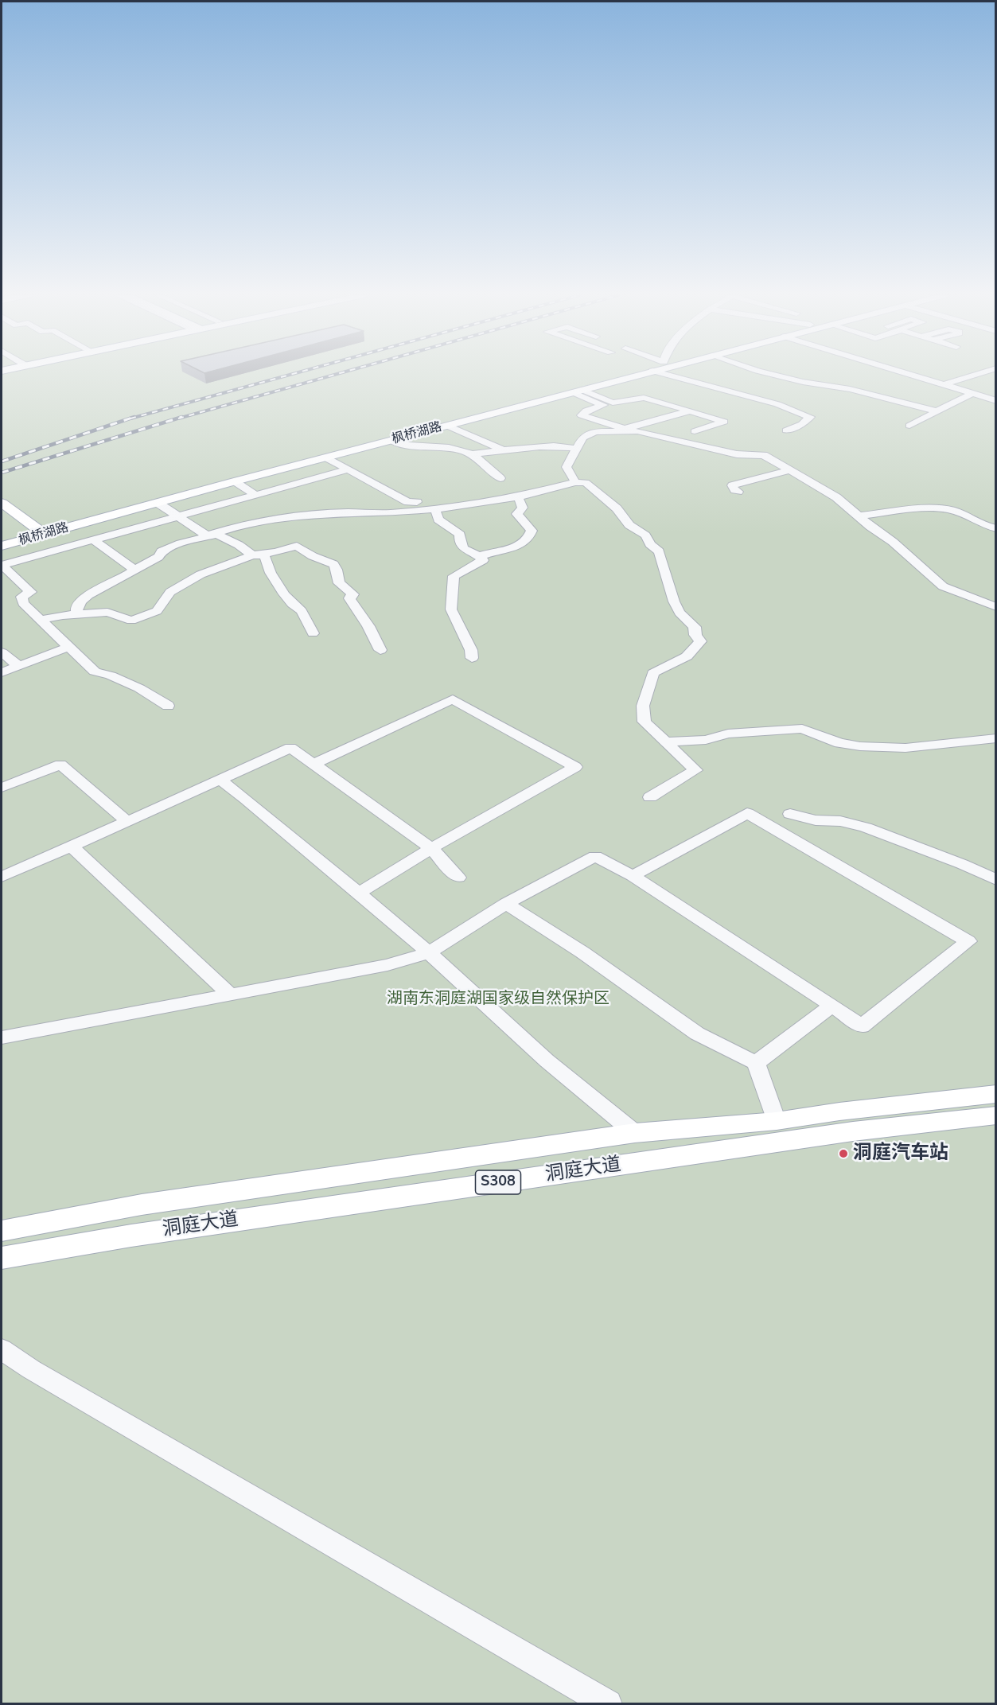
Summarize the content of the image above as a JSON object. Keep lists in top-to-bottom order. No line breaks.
{"streets":{"main road":["枫桥湖路","洞庭大道","S308"]},"parks":["湖南东洞庭湖国家级自然保护区"],"places":["洞庭汽车站"]}
